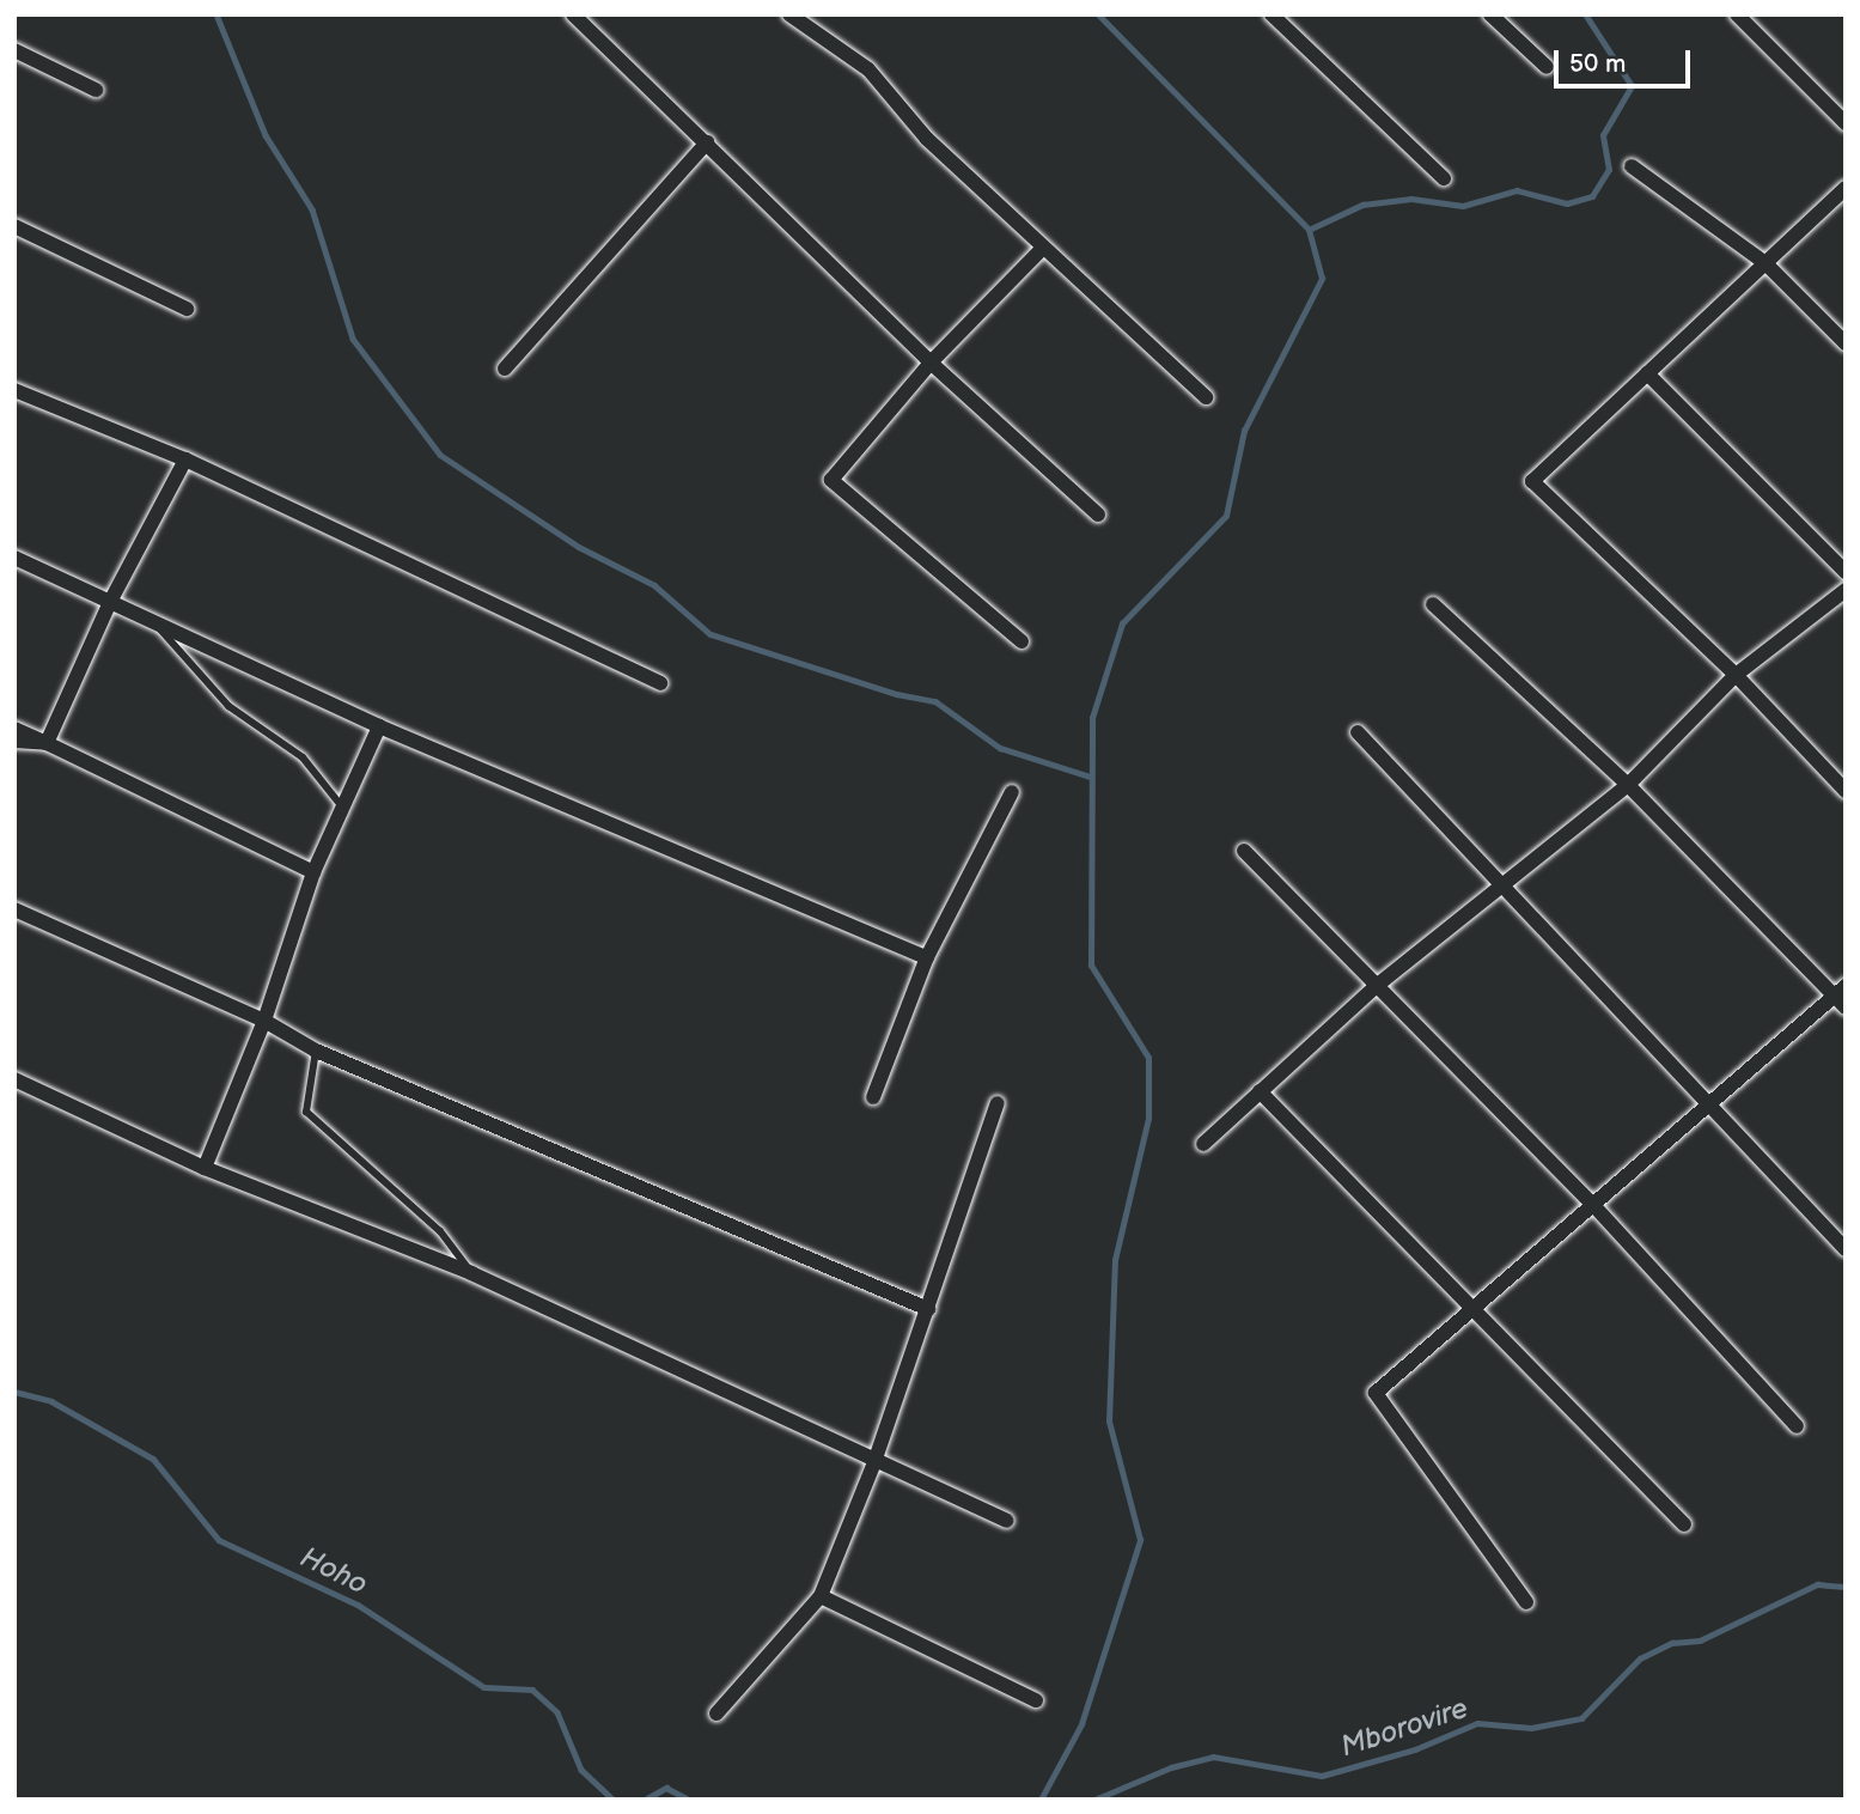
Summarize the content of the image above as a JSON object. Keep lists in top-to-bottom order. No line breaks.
{"water":["Hoho","Mborovire"],"scale_bar":"50 m"}
